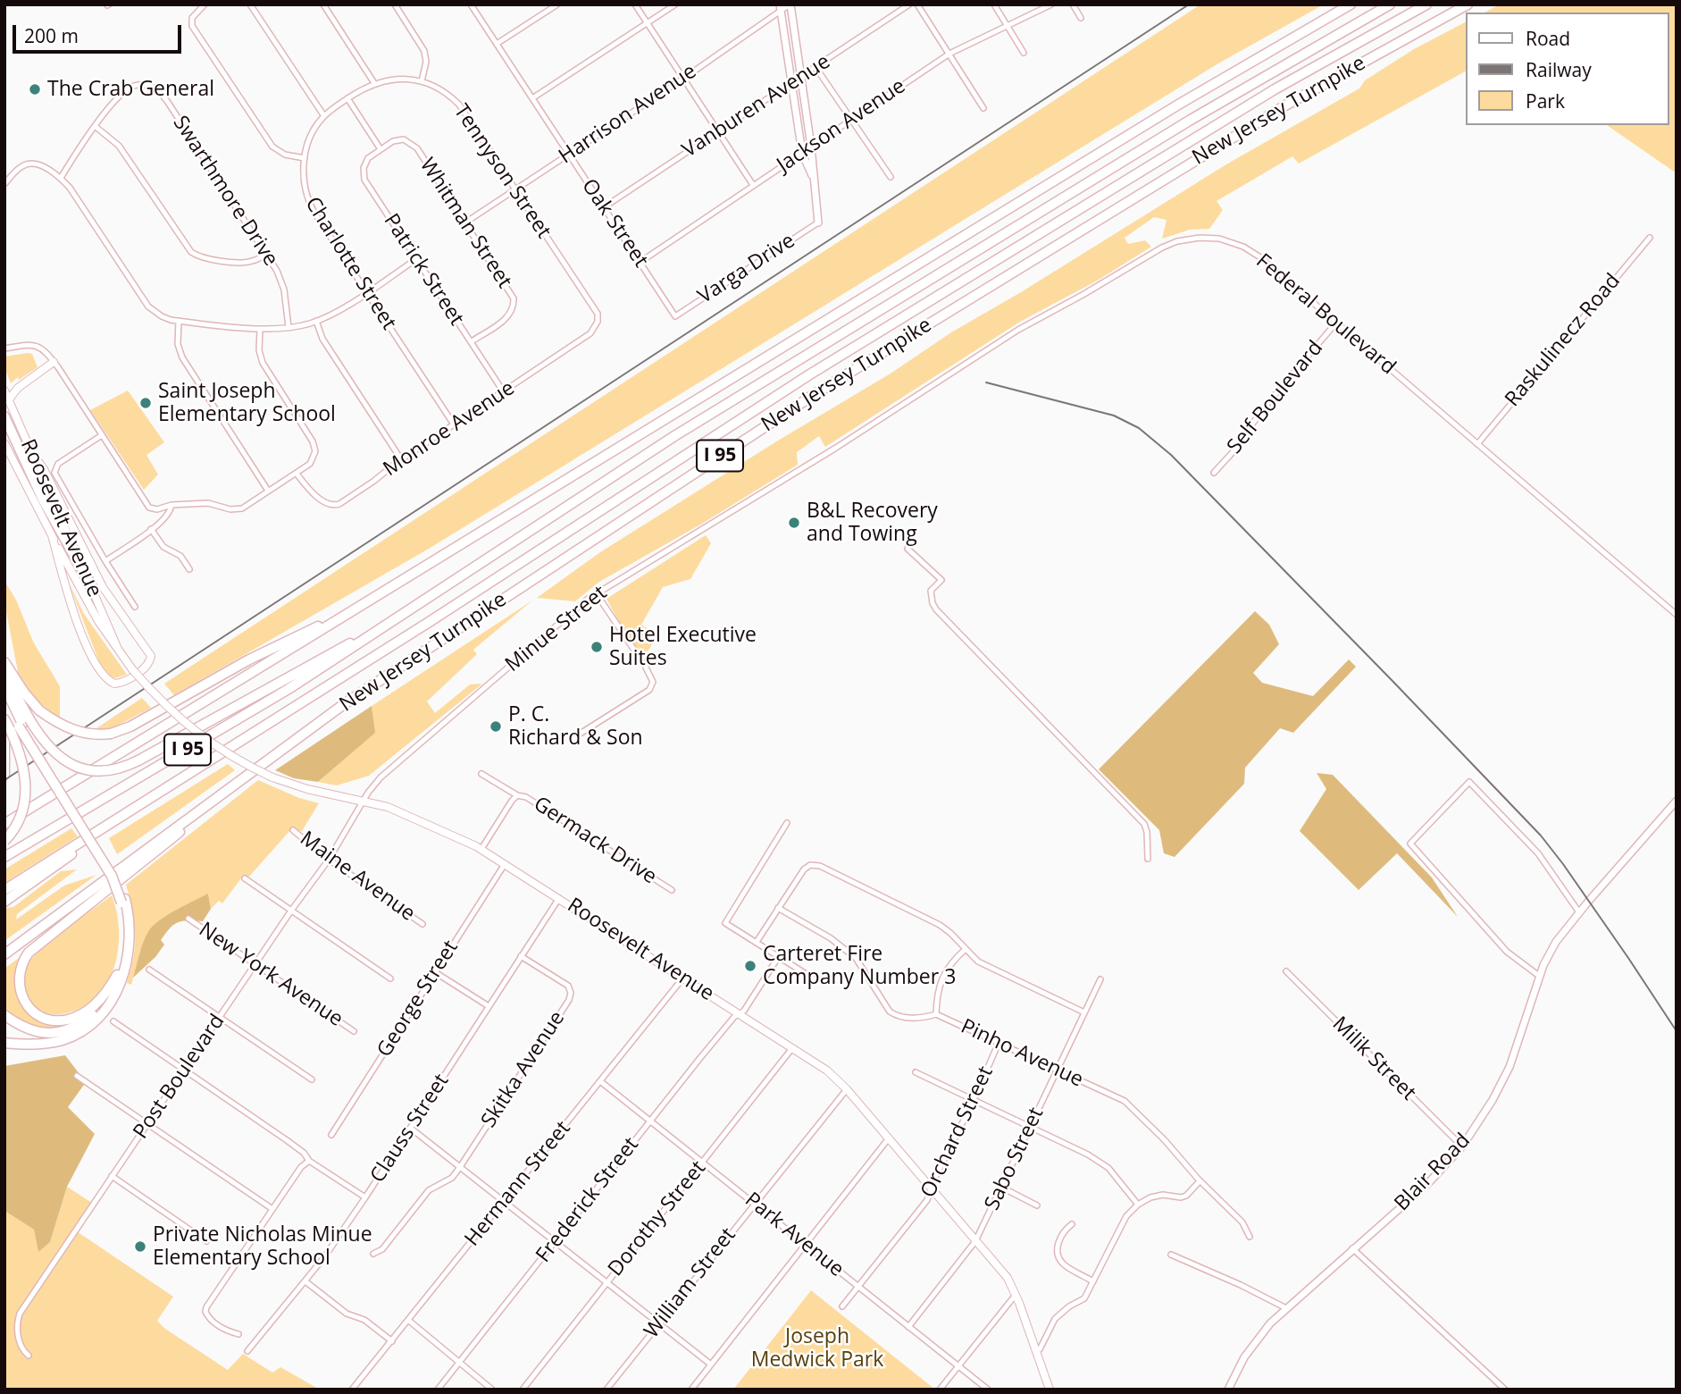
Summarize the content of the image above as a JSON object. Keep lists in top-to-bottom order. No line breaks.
{"streets":{"highway":["New Jersey Turnpike","I 95"],"main road":["Roosevelt Avenue"],"street":["Vanburen Avenue","Harrison Avenue","Jackson Avenue","Tennyson Street","Swarthmore Drive","Whitman Street","Oak Street","Charlotte Street","Varga Drive","Patrick Street","Federal Boulevard","Raskulinecz Road","Self Boulevard","Monroe Avenue","Minue Street","Germack Drive","Maine Avenue","New York Avenue","George Street","Pinho Avenue","Milik Street","Skitka Avenue","Post Boulevard","Clauss Street","Orchard Street","Sabo Street","Blair Road","Hermann Street","Frederick Street","Dorothy Street","Park Avenue","William Street"]},"crossings":[["Vanburen Avenue","Oak Street"],["Harrison Avenue","Tennyson Street"],["Harrison Avenue","Whitman Street"],["Harrison Avenue","Oak Street"],["Jackson Avenue","Oak Street"],["Tennyson Street","Monroe Avenue"],["Whitman Street","Patrick Street"],["Oak Street","Varga Drive"],["Charlotte Street","Monroe Avenue"],["Patrick Street","Monroe Avenue"],["Federal Boulevard","Raskulinecz Road"],["Federal Boulevard","Self Boulevard"],["Federal Boulevard","Minue Street"],["Roosevelt Avenue","Minue Street"],["Roosevelt Avenue","George Street"],["Roosevelt Avenue","Post Boulevard"],["Roosevelt Avenue","Clauss Street"],["Roosevelt Avenue","Orchard Street"],["Roosevelt Avenue","Sabo Street"],["Roosevelt Avenue","Hermann Street"],["Roosevelt Avenue","Frederick Street"],["Roosevelt Avenue","Dorothy Street"],["Roosevelt Avenue","William Street"],["Minue Street","Post Boulevard"],["Maine Avenue","Post Boulevard"],["New York Avenue","Post Boulevard"],["Pinho Avenue","Orchard Street"],["Pinho Avenue","Sabo Street"],["Milik Street","Blair Road"],["Skitka Avenue","Clauss Street"],["Orchard Street","Park Avenue"],["Sabo Street","Park Avenue"],["Hermann Street","Park Avenue"],["Frederick Street","Park Avenue"],["Dorothy Street","Park Avenue"],["Park Avenue","William Street"]],"parks":["Joseph Medwick Park"],"places":["The Crab General","Saint Joseph Elementary School","B&L Recovery and Towing","Hotel Executive Suites","P. C. Richard & Son","Carteret Fire Company Number 3","Private Nicholas Minue Elementary School"],"legend":["Road","Railway","Park"],"scale_bar":"200 m"}
